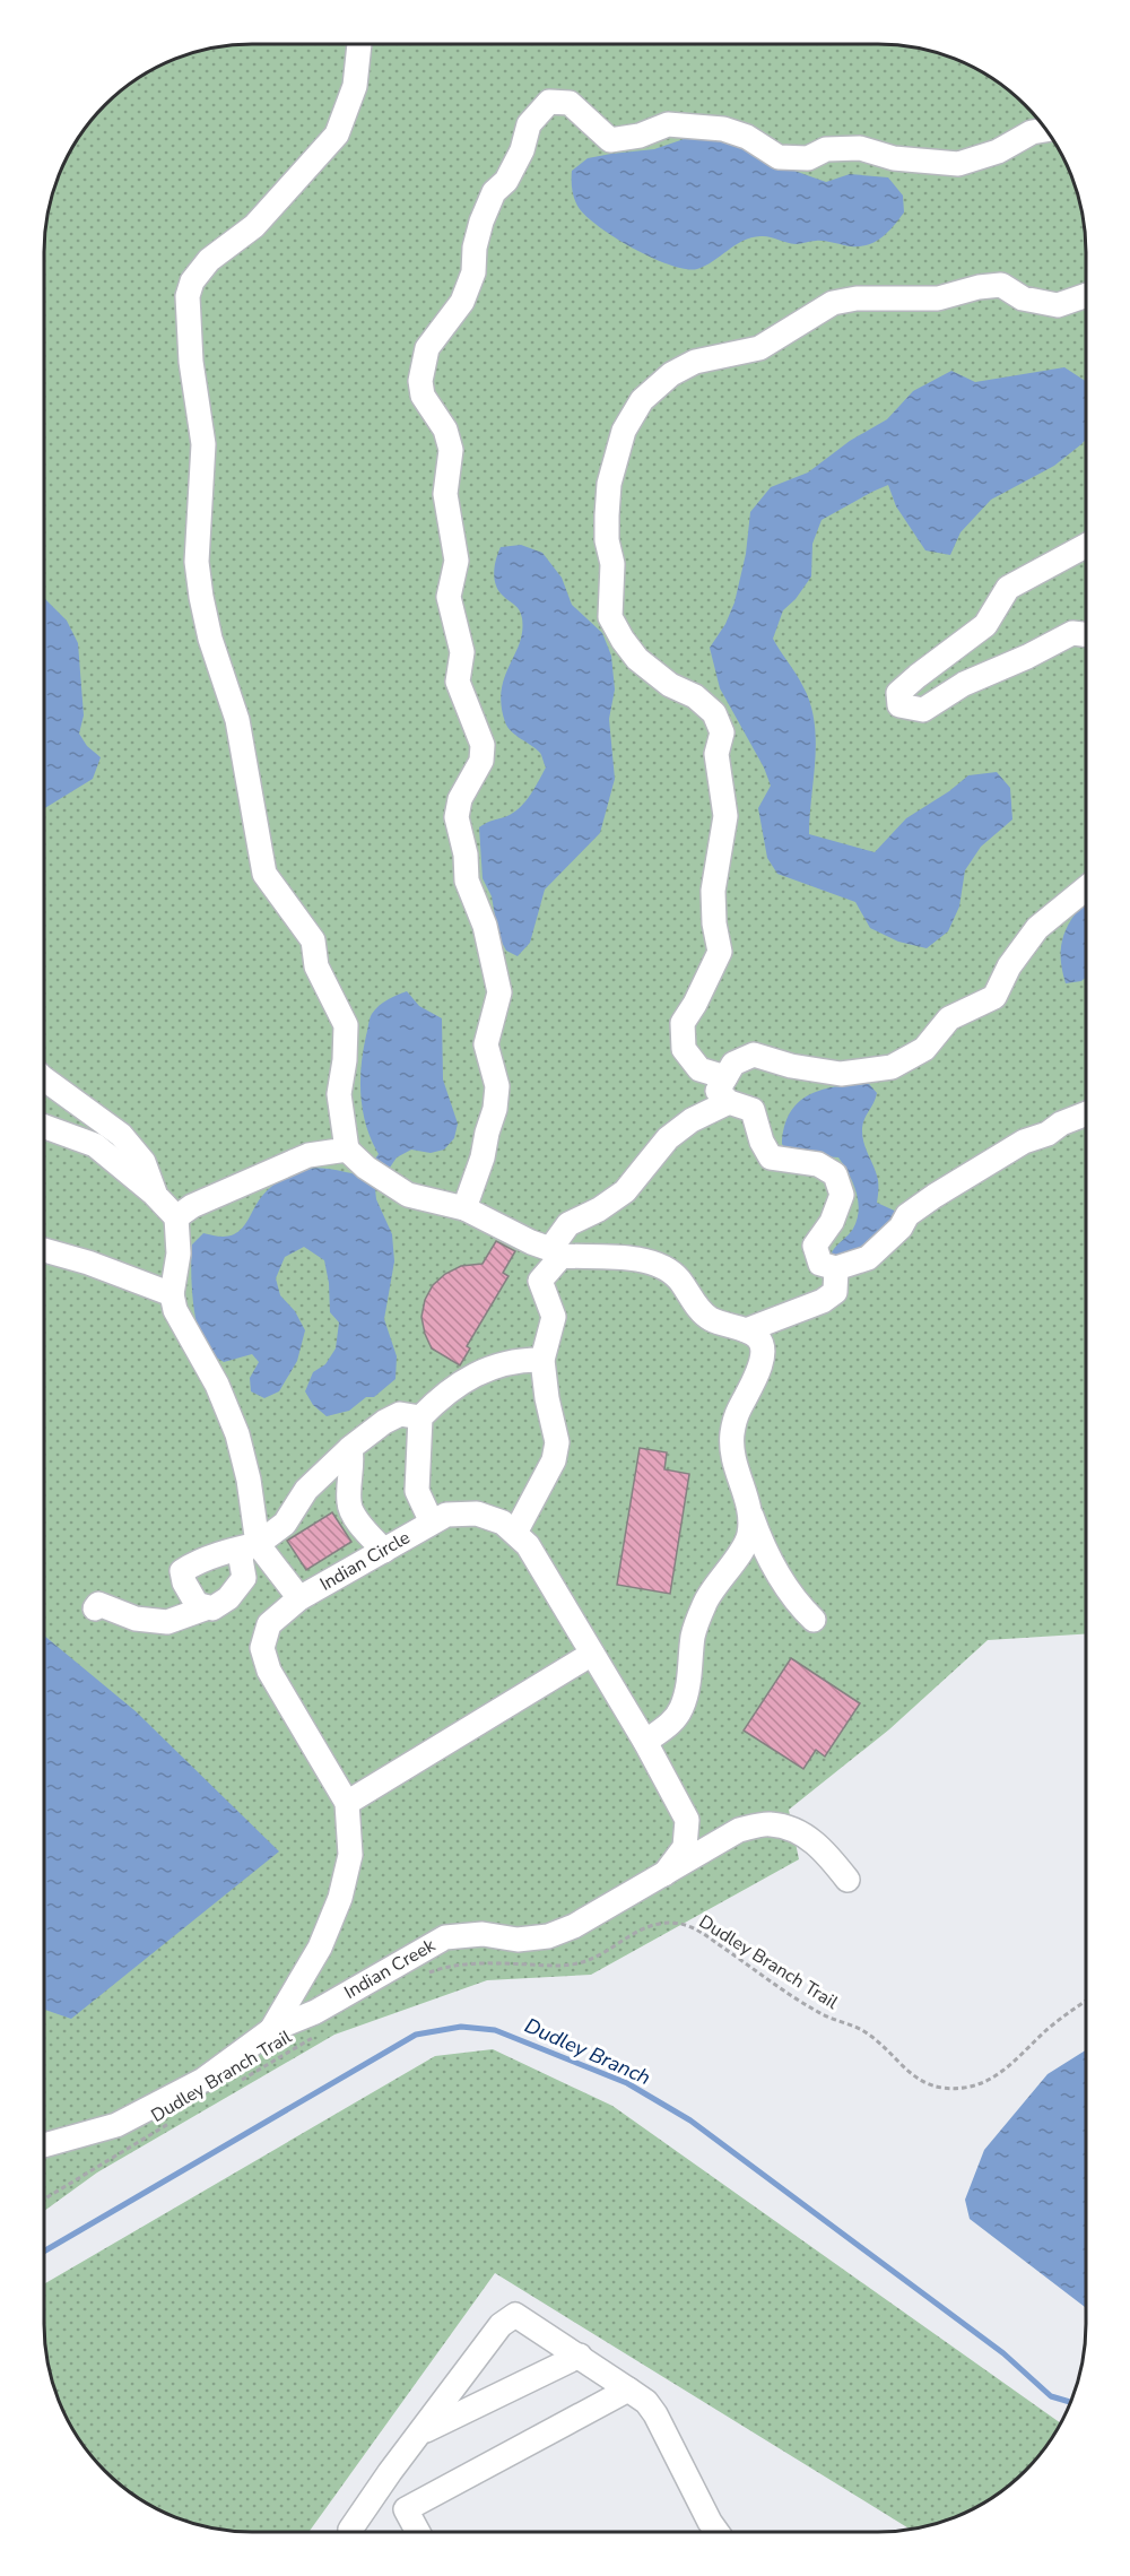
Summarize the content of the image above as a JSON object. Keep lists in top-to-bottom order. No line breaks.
{"streets":{"lane":["Indian Circle","Indian Creek"],"path":["Dudley Branch Trail"]},"crossings":[["Indian Circle","Indian Creek"]],"water":["Dudley Branch"]}
